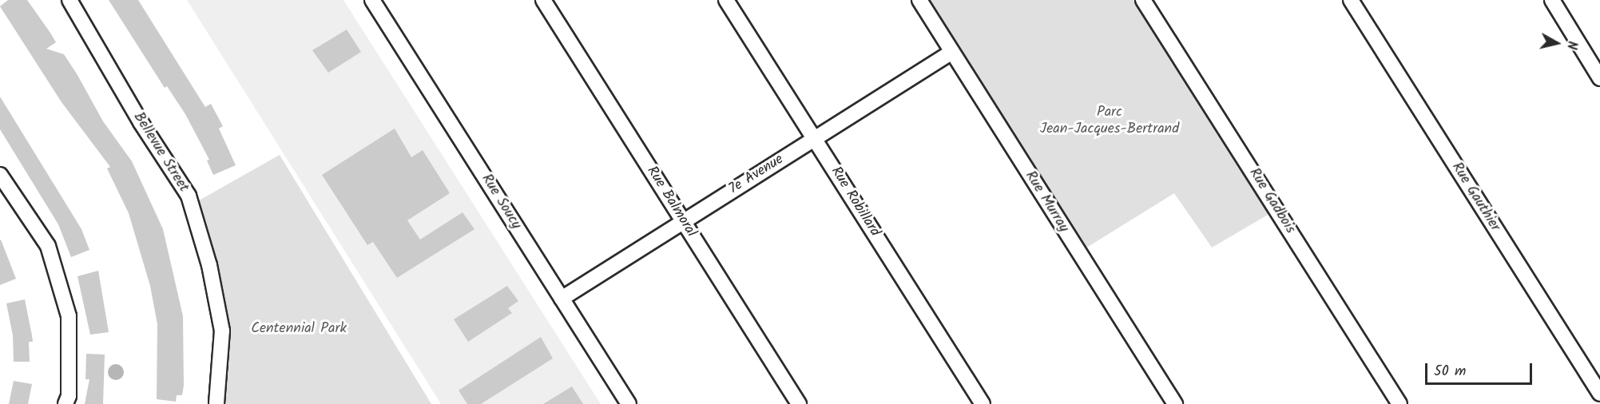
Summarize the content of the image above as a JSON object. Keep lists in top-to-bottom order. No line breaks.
{"streets":{"street":["Bellevue Street","7e Avenue","Rue Gauthier","Rue Gadbois","Rue Soucy","Rue Balmoral","Rue Robillard","Rue Murray"]},"crossings":[["7e Avenue","Rue Soucy"],["7e Avenue","Rue Balmoral"],["7e Avenue","Rue Robillard"],["7e Avenue","Rue Murray"]],"parks":["Parc Jean-Jacques-Bertrand","Centennial Park"],"scale_bar":"50 m","north":"right"}
